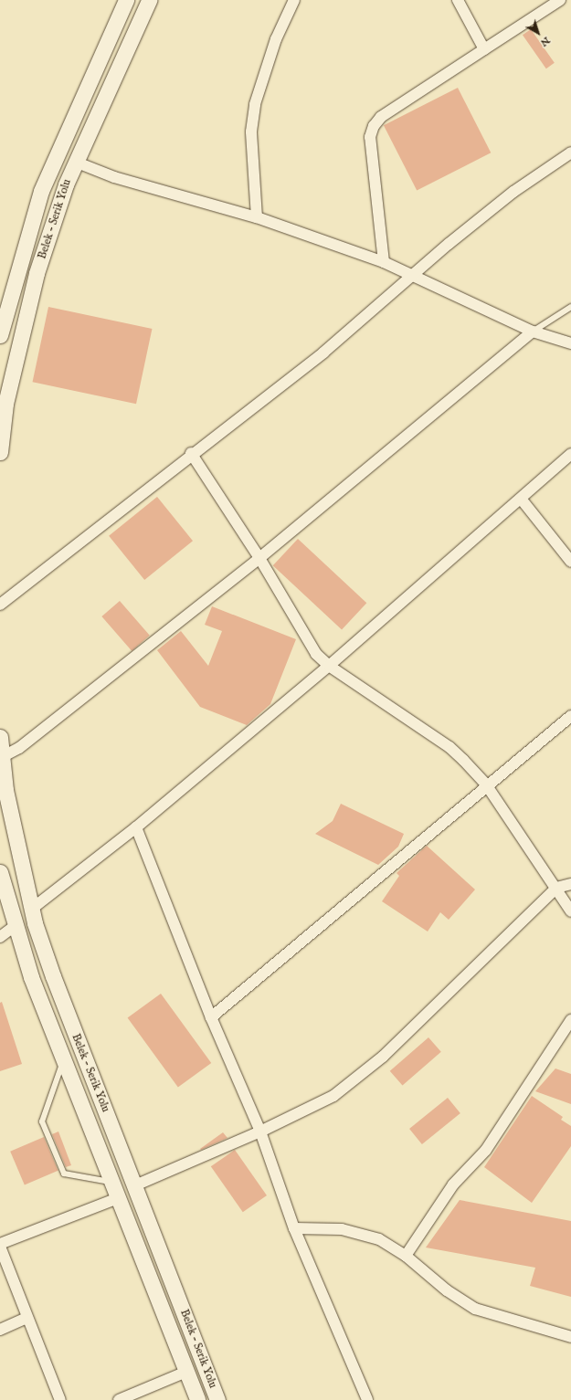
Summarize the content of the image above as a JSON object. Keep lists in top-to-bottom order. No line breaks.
{"streets":{"main road":["Belek - Serik Yolu"]},"north":"bottom right"}
